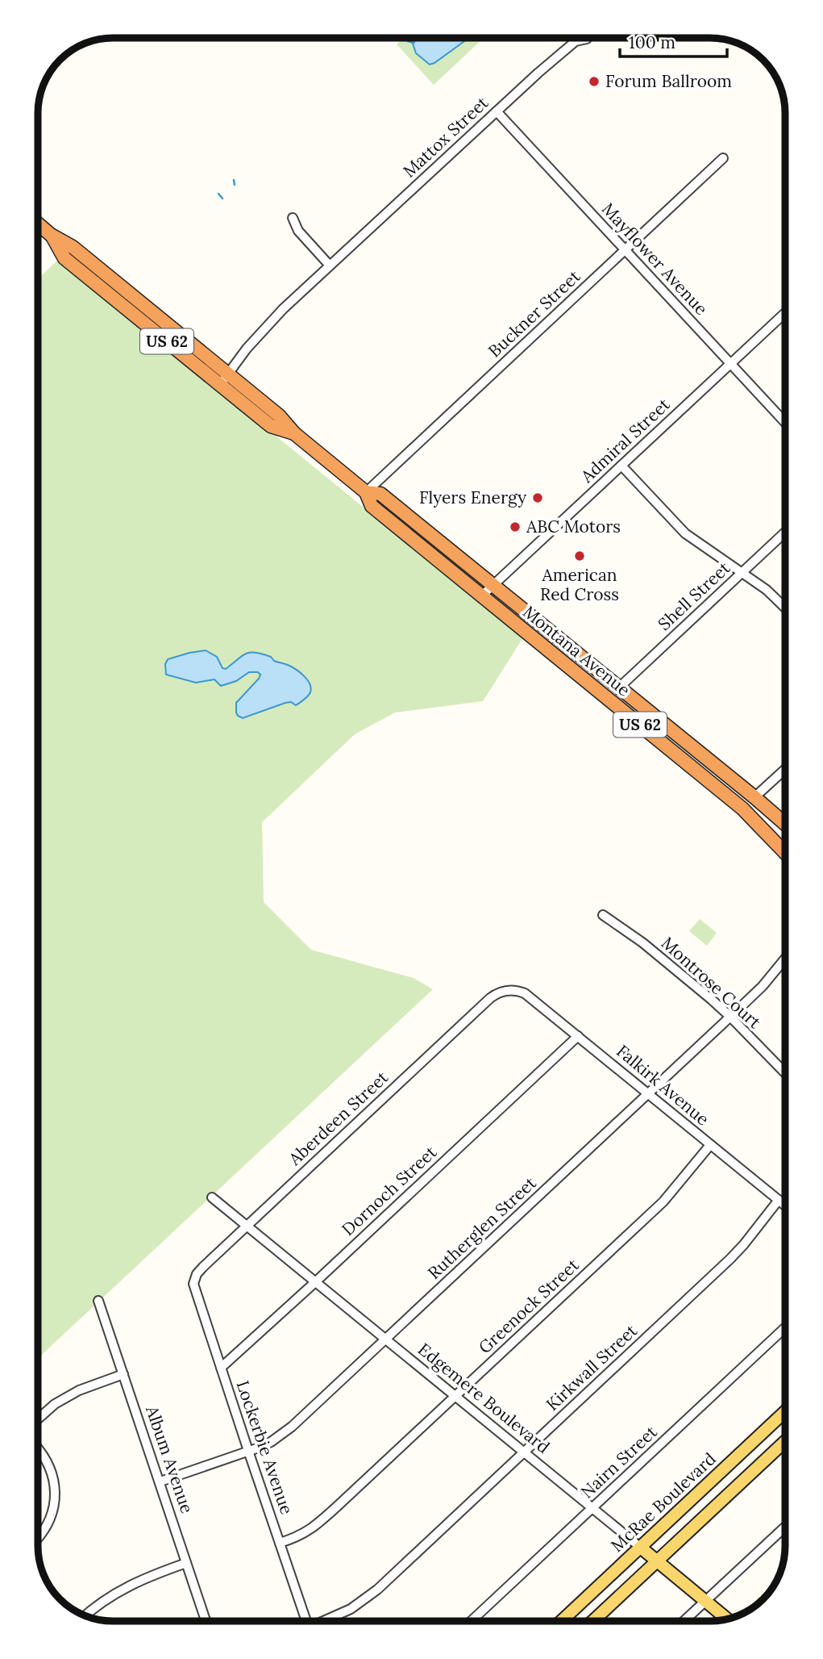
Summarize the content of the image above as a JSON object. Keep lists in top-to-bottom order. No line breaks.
{"streets":{"highway":["US 62","Montana Avenue"],"main road":["Edgemere Boulevard","McRae Boulevard"],"street":["Mattox Street","Mayflower Avenue","Buckner Street","Admiral Street","Shell Street","Montrose Court","Falkirk Avenue","Aberdeen Street","Dornoch Street","Rutherglen Street","Greenock Street","Kirkwall Street","Lockerbie Avenue","Album Avenue","Nairn Street"]},"crossings":[["Mattox Street","Mayflower Avenue"],["Mattox Street","Montana Avenue"],["Mayflower Avenue","Buckner Street"],["Mayflower Avenue","Admiral Street"],["Buckner Street","Montana Avenue"],["Admiral Street","Montana Avenue"],["Shell Street","Montana Avenue"],["Montrose Court","Rutherglen Street"],["Falkirk Avenue","Aberdeen Street"],["Falkirk Avenue","Dornoch Street"],["Falkirk Avenue","Rutherglen Street"],["Falkirk Avenue","Greenock Street"],["Falkirk Avenue","Kirkwall Street"],["Aberdeen Street","Edgemere Boulevard"],["Aberdeen Street","Lockerbie Avenue"],["Dornoch Street","Edgemere Boulevard"],["Dornoch Street","Lockerbie Avenue"],["Rutherglen Street","Edgemere Boulevard"],["Rutherglen Street","Lockerbie Avenue"],["Rutherglen Street","Album Avenue"],["Greenock Street","Edgemere Boulevard"],["Greenock Street","Lockerbie Avenue"],["Kirkwall Street","Edgemere Boulevard"],["Edgemere Boulevard","Nairn Street"],["Edgemere Boulevard","McRae Boulevard"]],"places":["Forum Ballroom","Flyers Energy","ABC Motors","American Red Cross"],"scale_bar":"100 m"}
